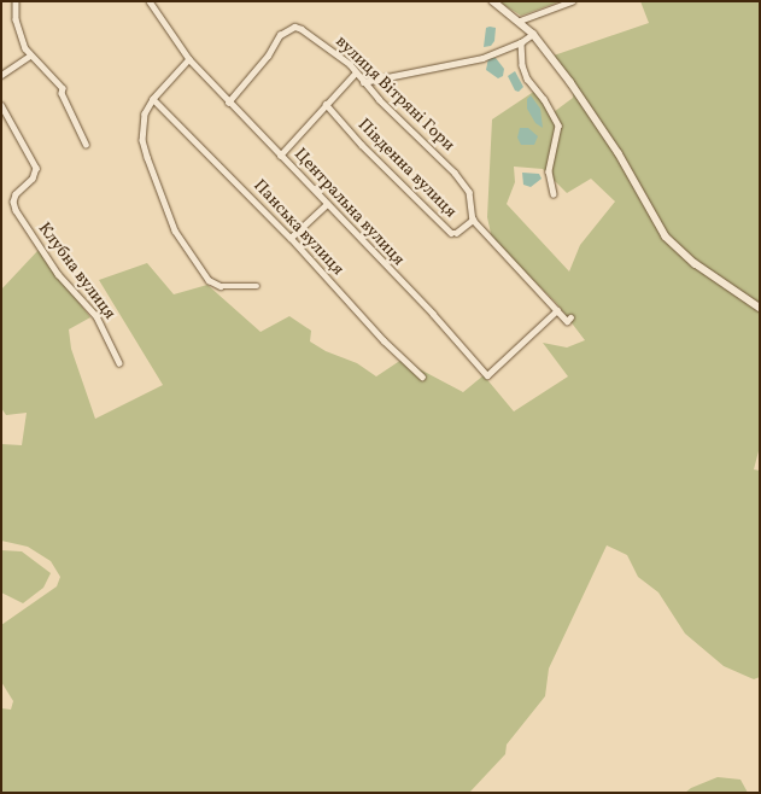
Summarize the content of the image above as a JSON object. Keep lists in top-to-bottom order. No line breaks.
{"streets":{"street":["вулиця Вітряні Гори","Південна вулиця","Центральна вулиця","Панська вулиця","Клубна вулиця"]},"crossings":[["вулиця Вітряні Гори","Південна вулиця"],["вулиця Вітряні Гори","Центральна вулиця"],["Південна вулиця","Центральна вулиця"]]}
